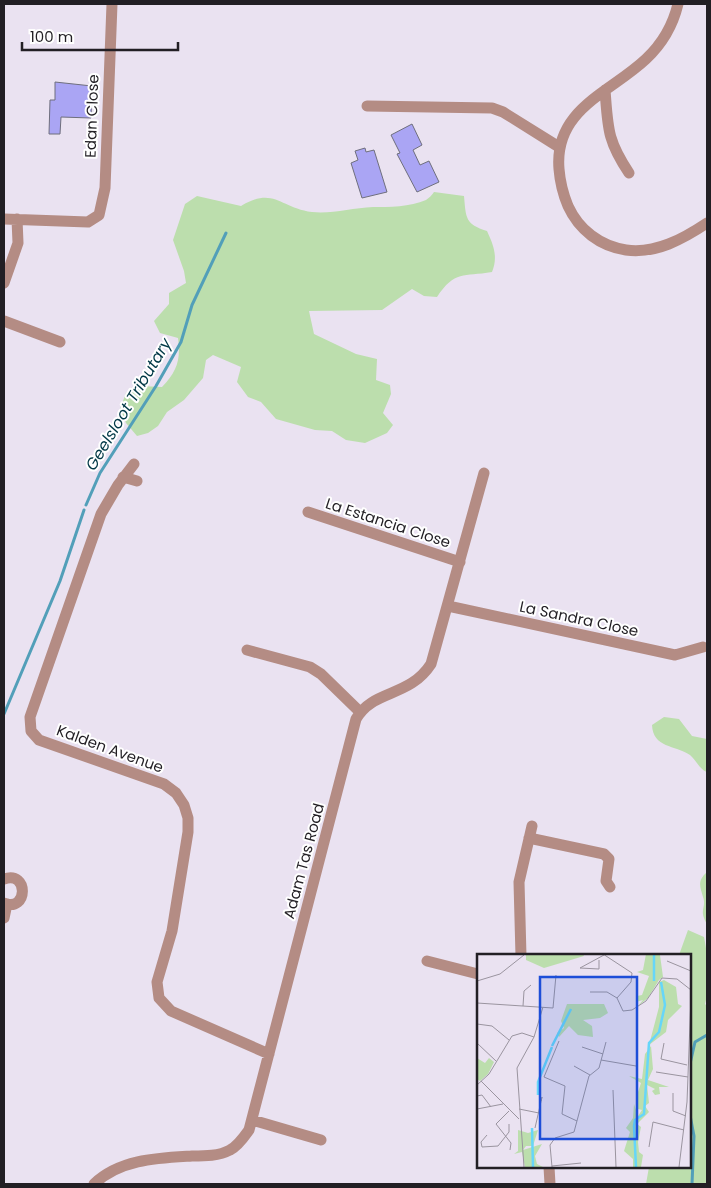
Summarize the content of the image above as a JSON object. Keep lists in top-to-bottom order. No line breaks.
{"streets":{"street":["Edan Close","La Estancia Close","La Sandra Close","Kalden Avenue","Adam Tas Road"]},"crossings":[["Kalden Avenue","Adam Tas Road"]],"water":["Geelsloot Tributary"],"scale_bar":"100 m"}
